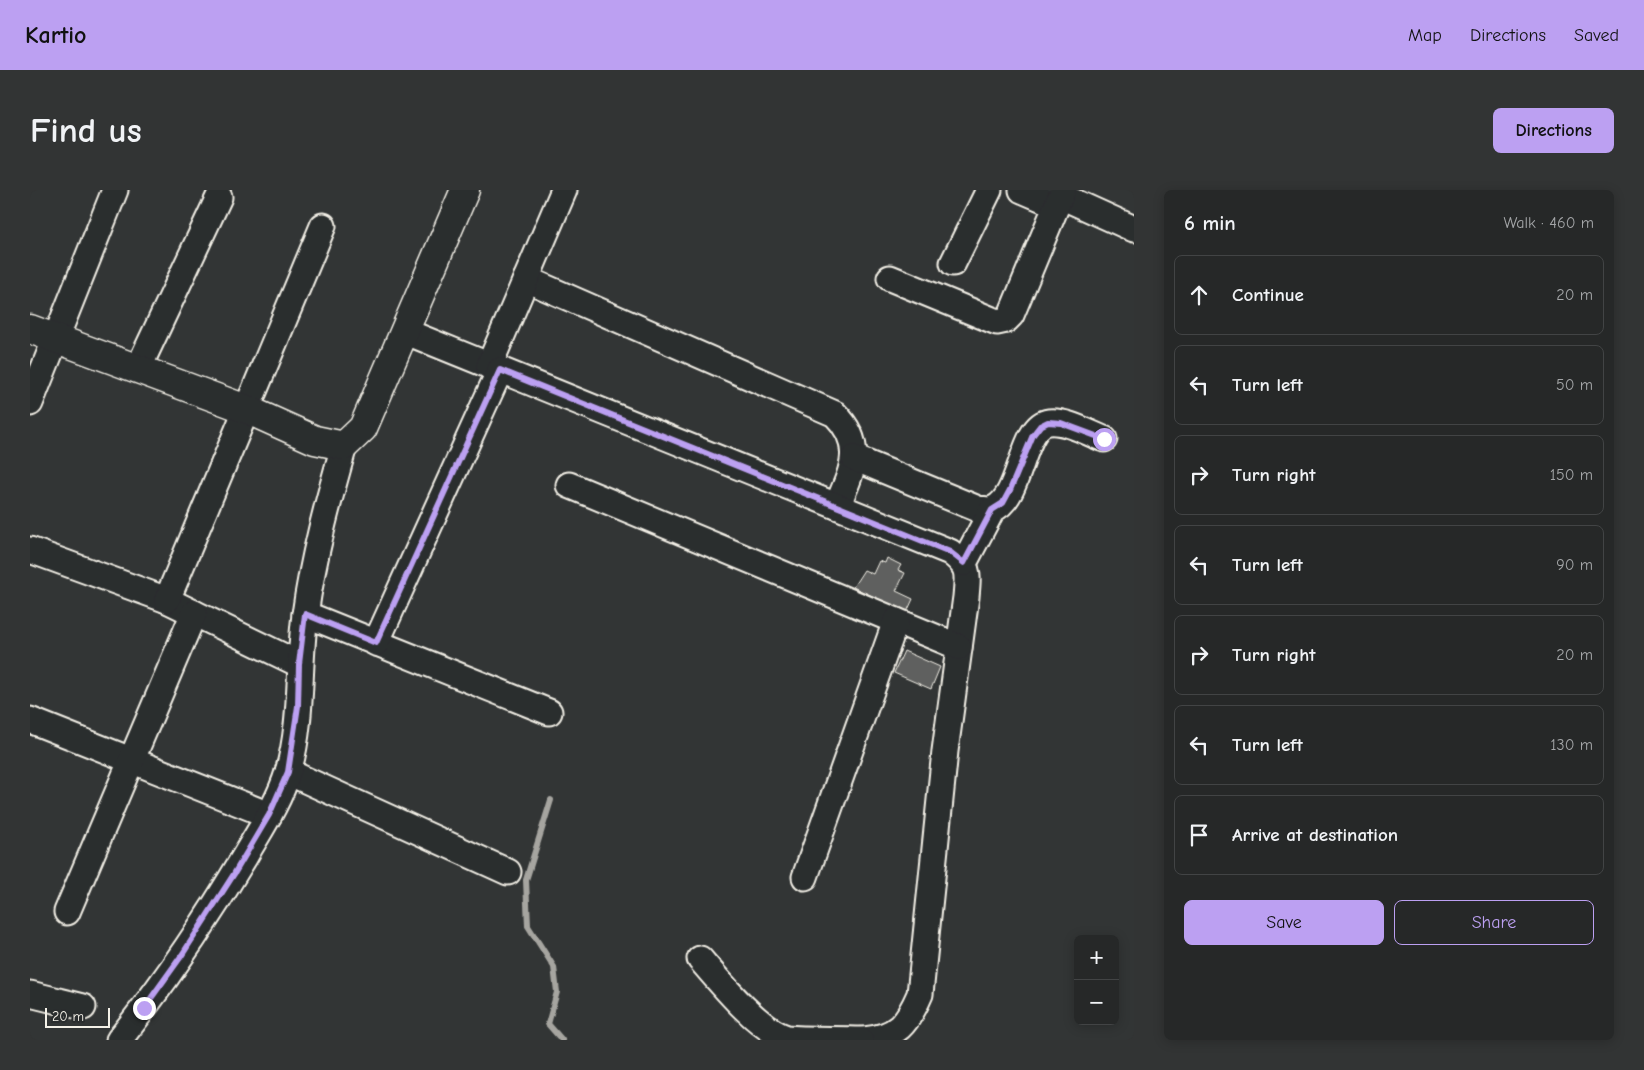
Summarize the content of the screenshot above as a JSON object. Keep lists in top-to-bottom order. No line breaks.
{"scale_bar":"20 m","page":{"header":"Kartio","nav":["Map","Directions","Saved"],"buttons":["Directions",["Save","Share"]],"title":"Find us","heading":["6 min","Walk · 460 m"],"list":[["Continue","20 m"],["Turn left","50 m"],["Turn right","150 m"],["Turn left","90 m"],["Turn right","20 m"],["Turn left","130 m"],"Arrive at destination"],"map_buttons":["+","−"],"scale":"20 m"}}
